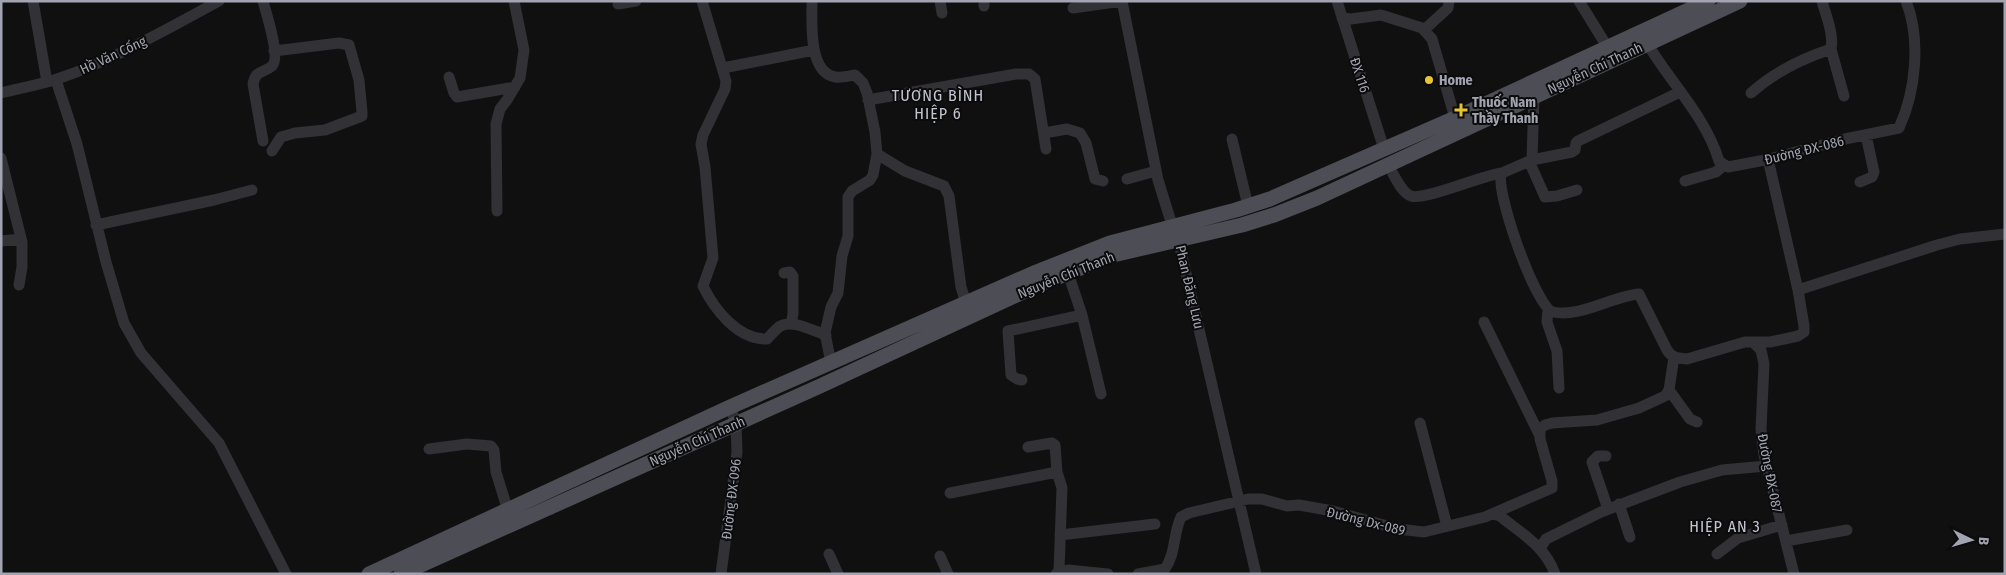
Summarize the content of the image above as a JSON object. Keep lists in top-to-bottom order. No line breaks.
{"streets":{"main road":["Nguyễn Chí Thanh"],"street":["Hồ Văn Cống","ĐX 116","Đường ĐX-086","Phan Đăng Lưu","Đường ĐX-087","Đường ĐX-096","Đường Dx-089"]},"crossings":[["Nguyễn Chí Thanh","ĐX 116"],["Nguyễn Chí Thanh","Phan Đăng Lưu"],["Nguyễn Chí Thanh","Đường ĐX-096"],["Phan Đăng Lưu","Đường Dx-089"]],"districts":["TƯƠNG BÌNH HIỆP 6","HIỆP AN 3"],"places":{"other":["Home"],"health":["Thuốc Nam Thầy Thanh"]},"north":"right"}
